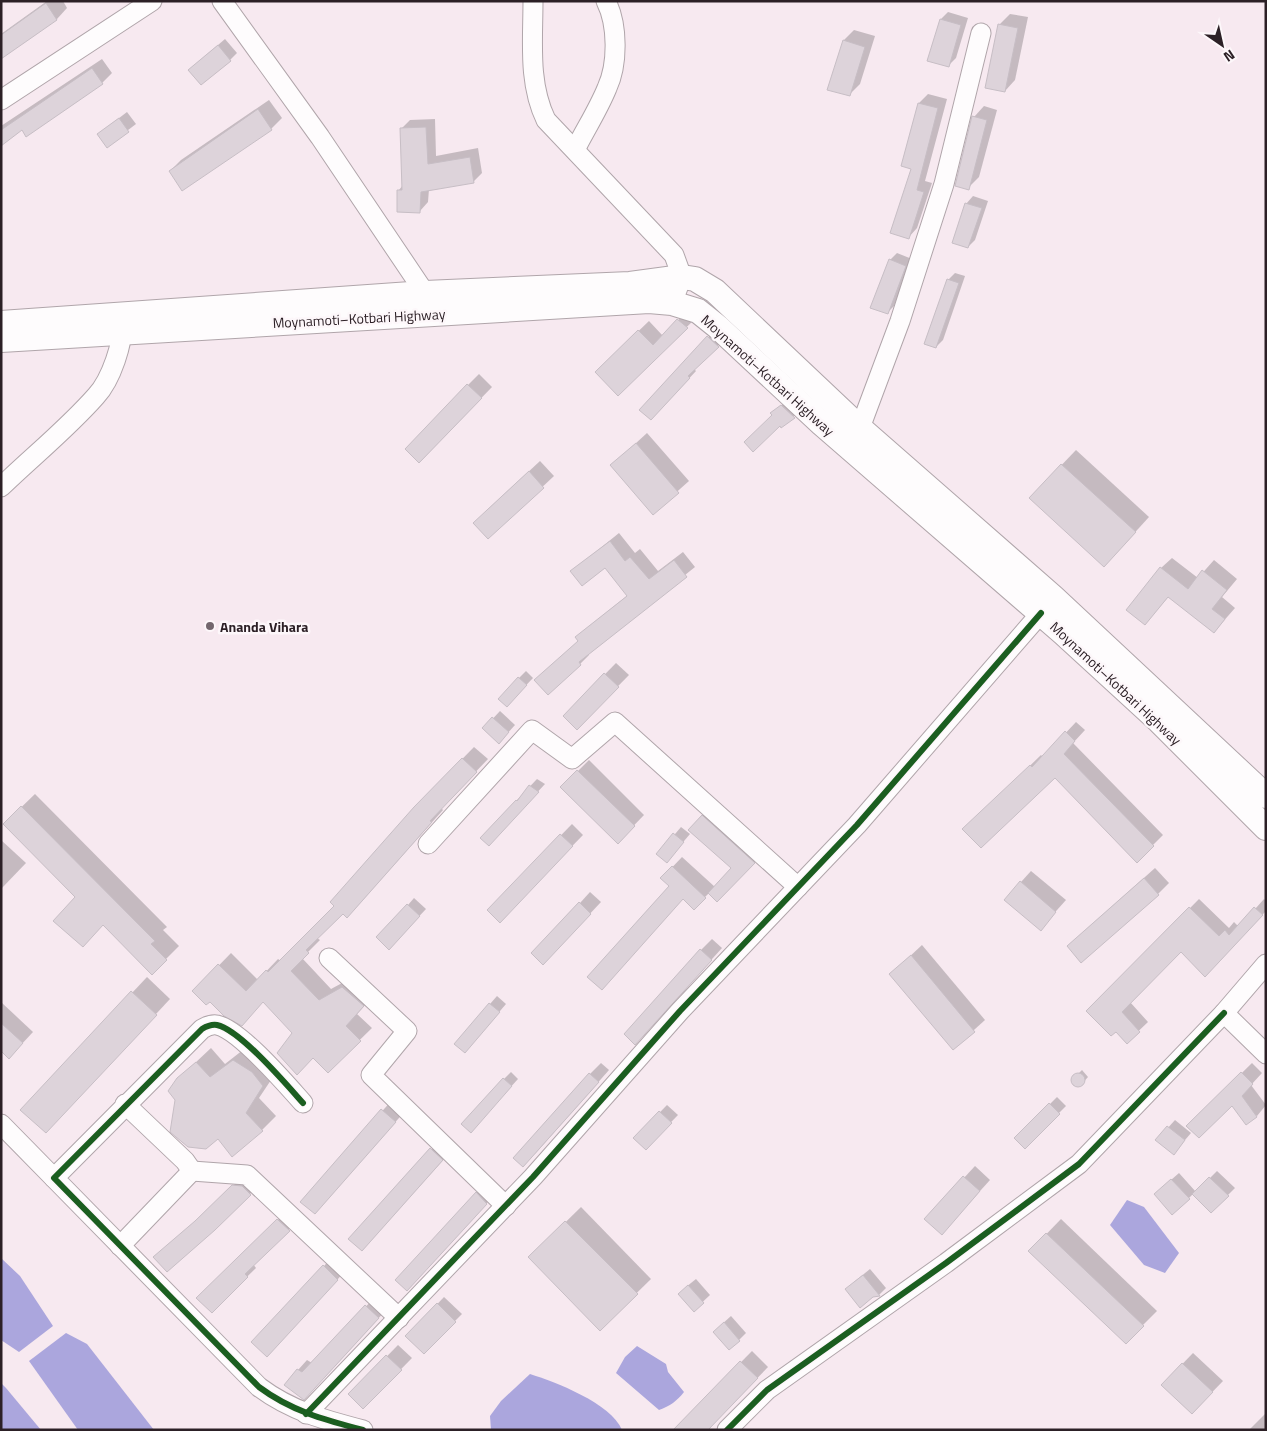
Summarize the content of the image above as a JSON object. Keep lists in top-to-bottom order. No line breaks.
{"streets":{"main road":["Moynamoti–Kotbari Highway"]},"places":["Ananda Vihara"],"north":"bottom right"}
